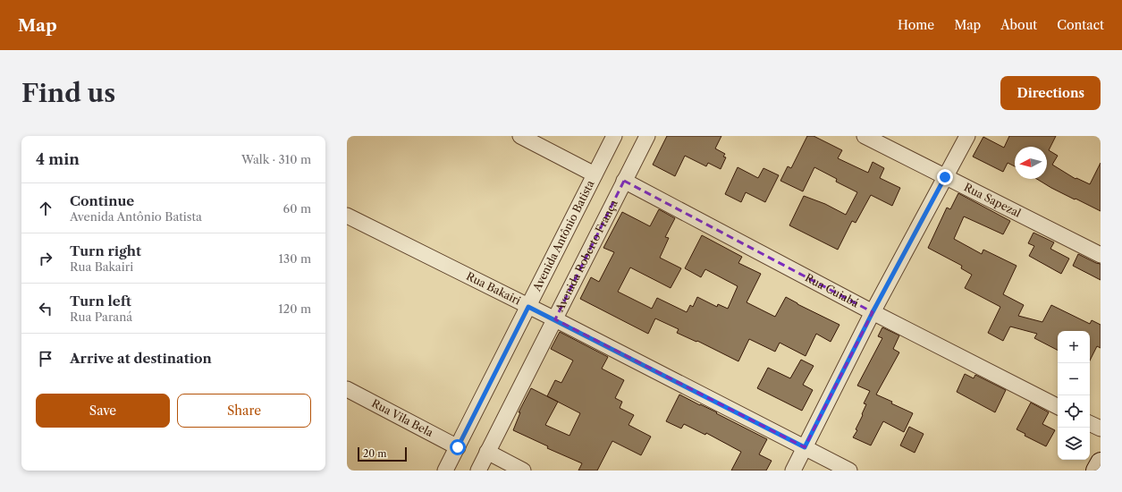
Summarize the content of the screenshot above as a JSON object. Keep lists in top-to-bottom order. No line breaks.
{"streets":{"street":["Rua Sapezal","Avenida Antônio Batista","Avenida Roberto França","Rua Bakairi","Rua Cuiabá","Rua Vila Bela"]},"crossings":[["Avenida Antônio Batista","Rua Bakairi"],["Avenida Antônio Batista","Rua Vila Bela"],["Avenida Roberto França","Rua Bakairi"],["Avenida Roberto França","Rua Cuiabá"]],"scale_bar":"20 m","north":"left","page":{"header":"Map","nav":["Home","Map","About","Contact"],"buttons":["Directions",["Save","Share"]],"title":"Find us","heading":["4 min","Walk · 310 m"],"list":[["Continue","Avenida Antônio Batista","60 m"],["Turn right","Rua Bakairi","130 m"],["Turn left","Rua Paraná","120 m"],"Arrive at destination"],"map_buttons":["+","−"],"scale":"20 m"}}
